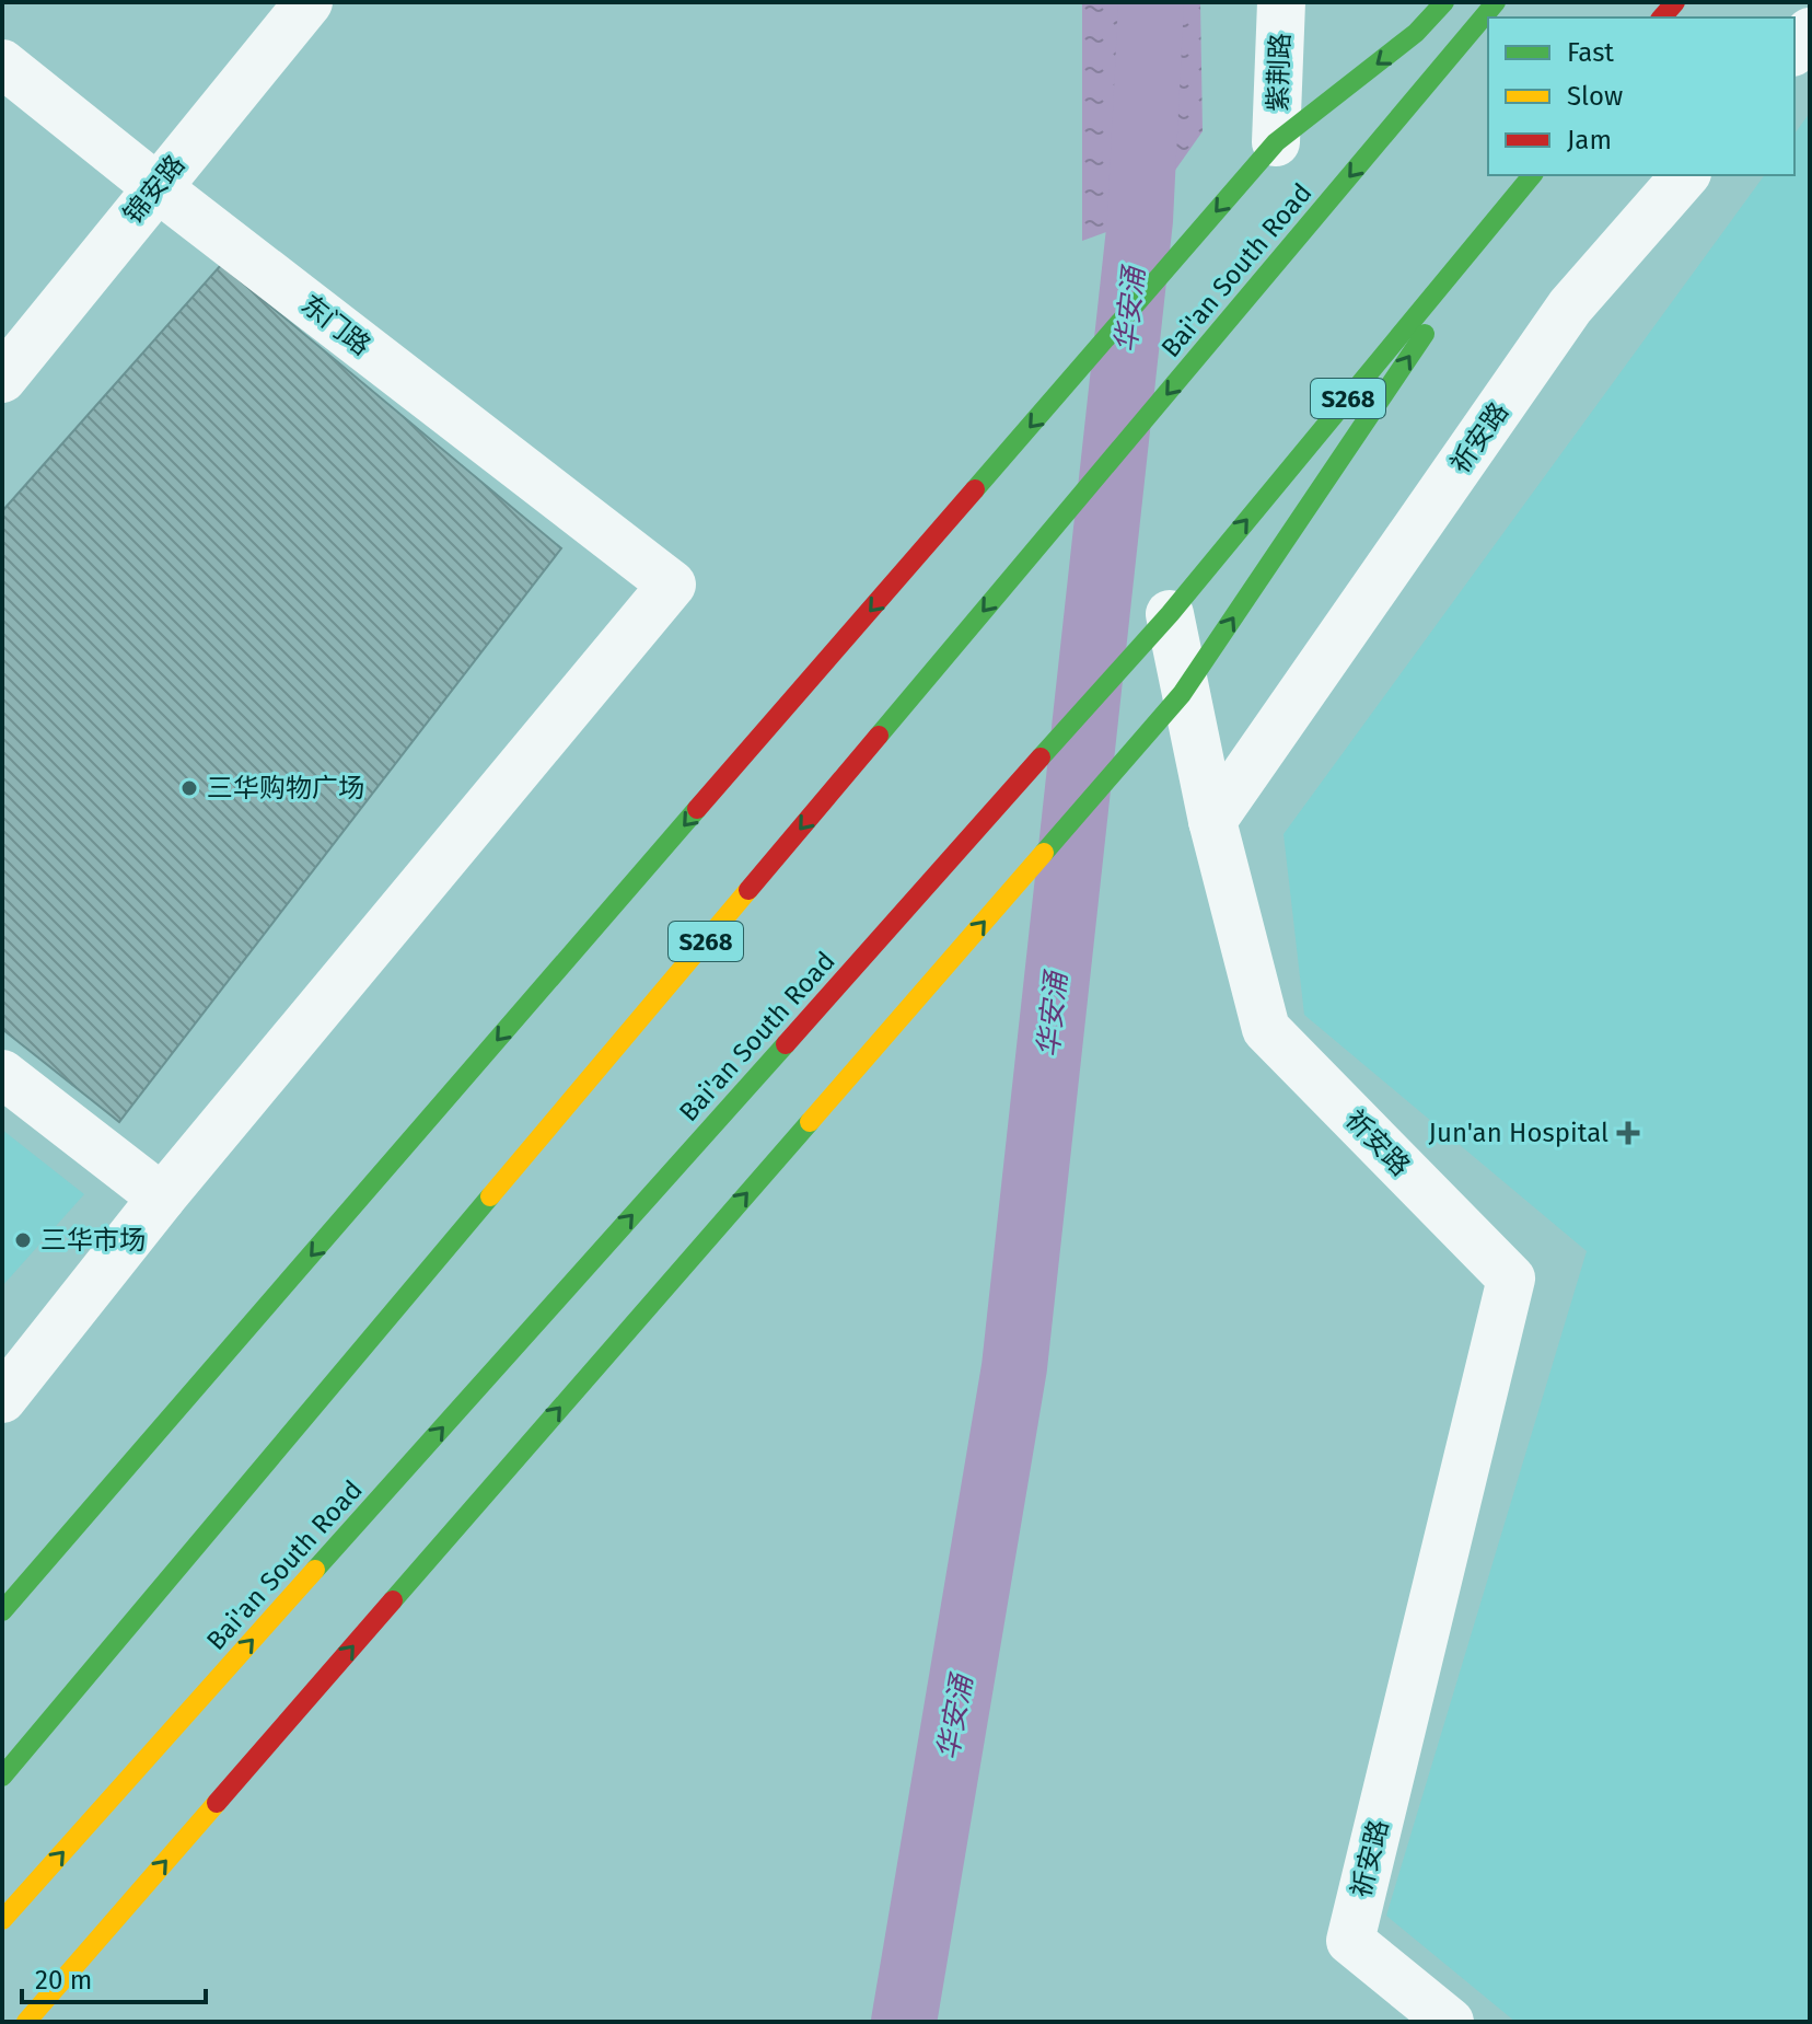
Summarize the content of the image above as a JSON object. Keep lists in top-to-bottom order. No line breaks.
{"streets":{"main road":["Bai'an South Road","S268"],"street":["紫荆路","锦安路","东门路","祈安路"]},"crossings":[["锦安路","东门路"]],"water":["华安涌"],"places":{"other":["三华购物广场","三华市场"],"health":["Jun'an Hospital"]},"legend":["Fast","Slow","Jam"],"scale_bar":"20 m"}
